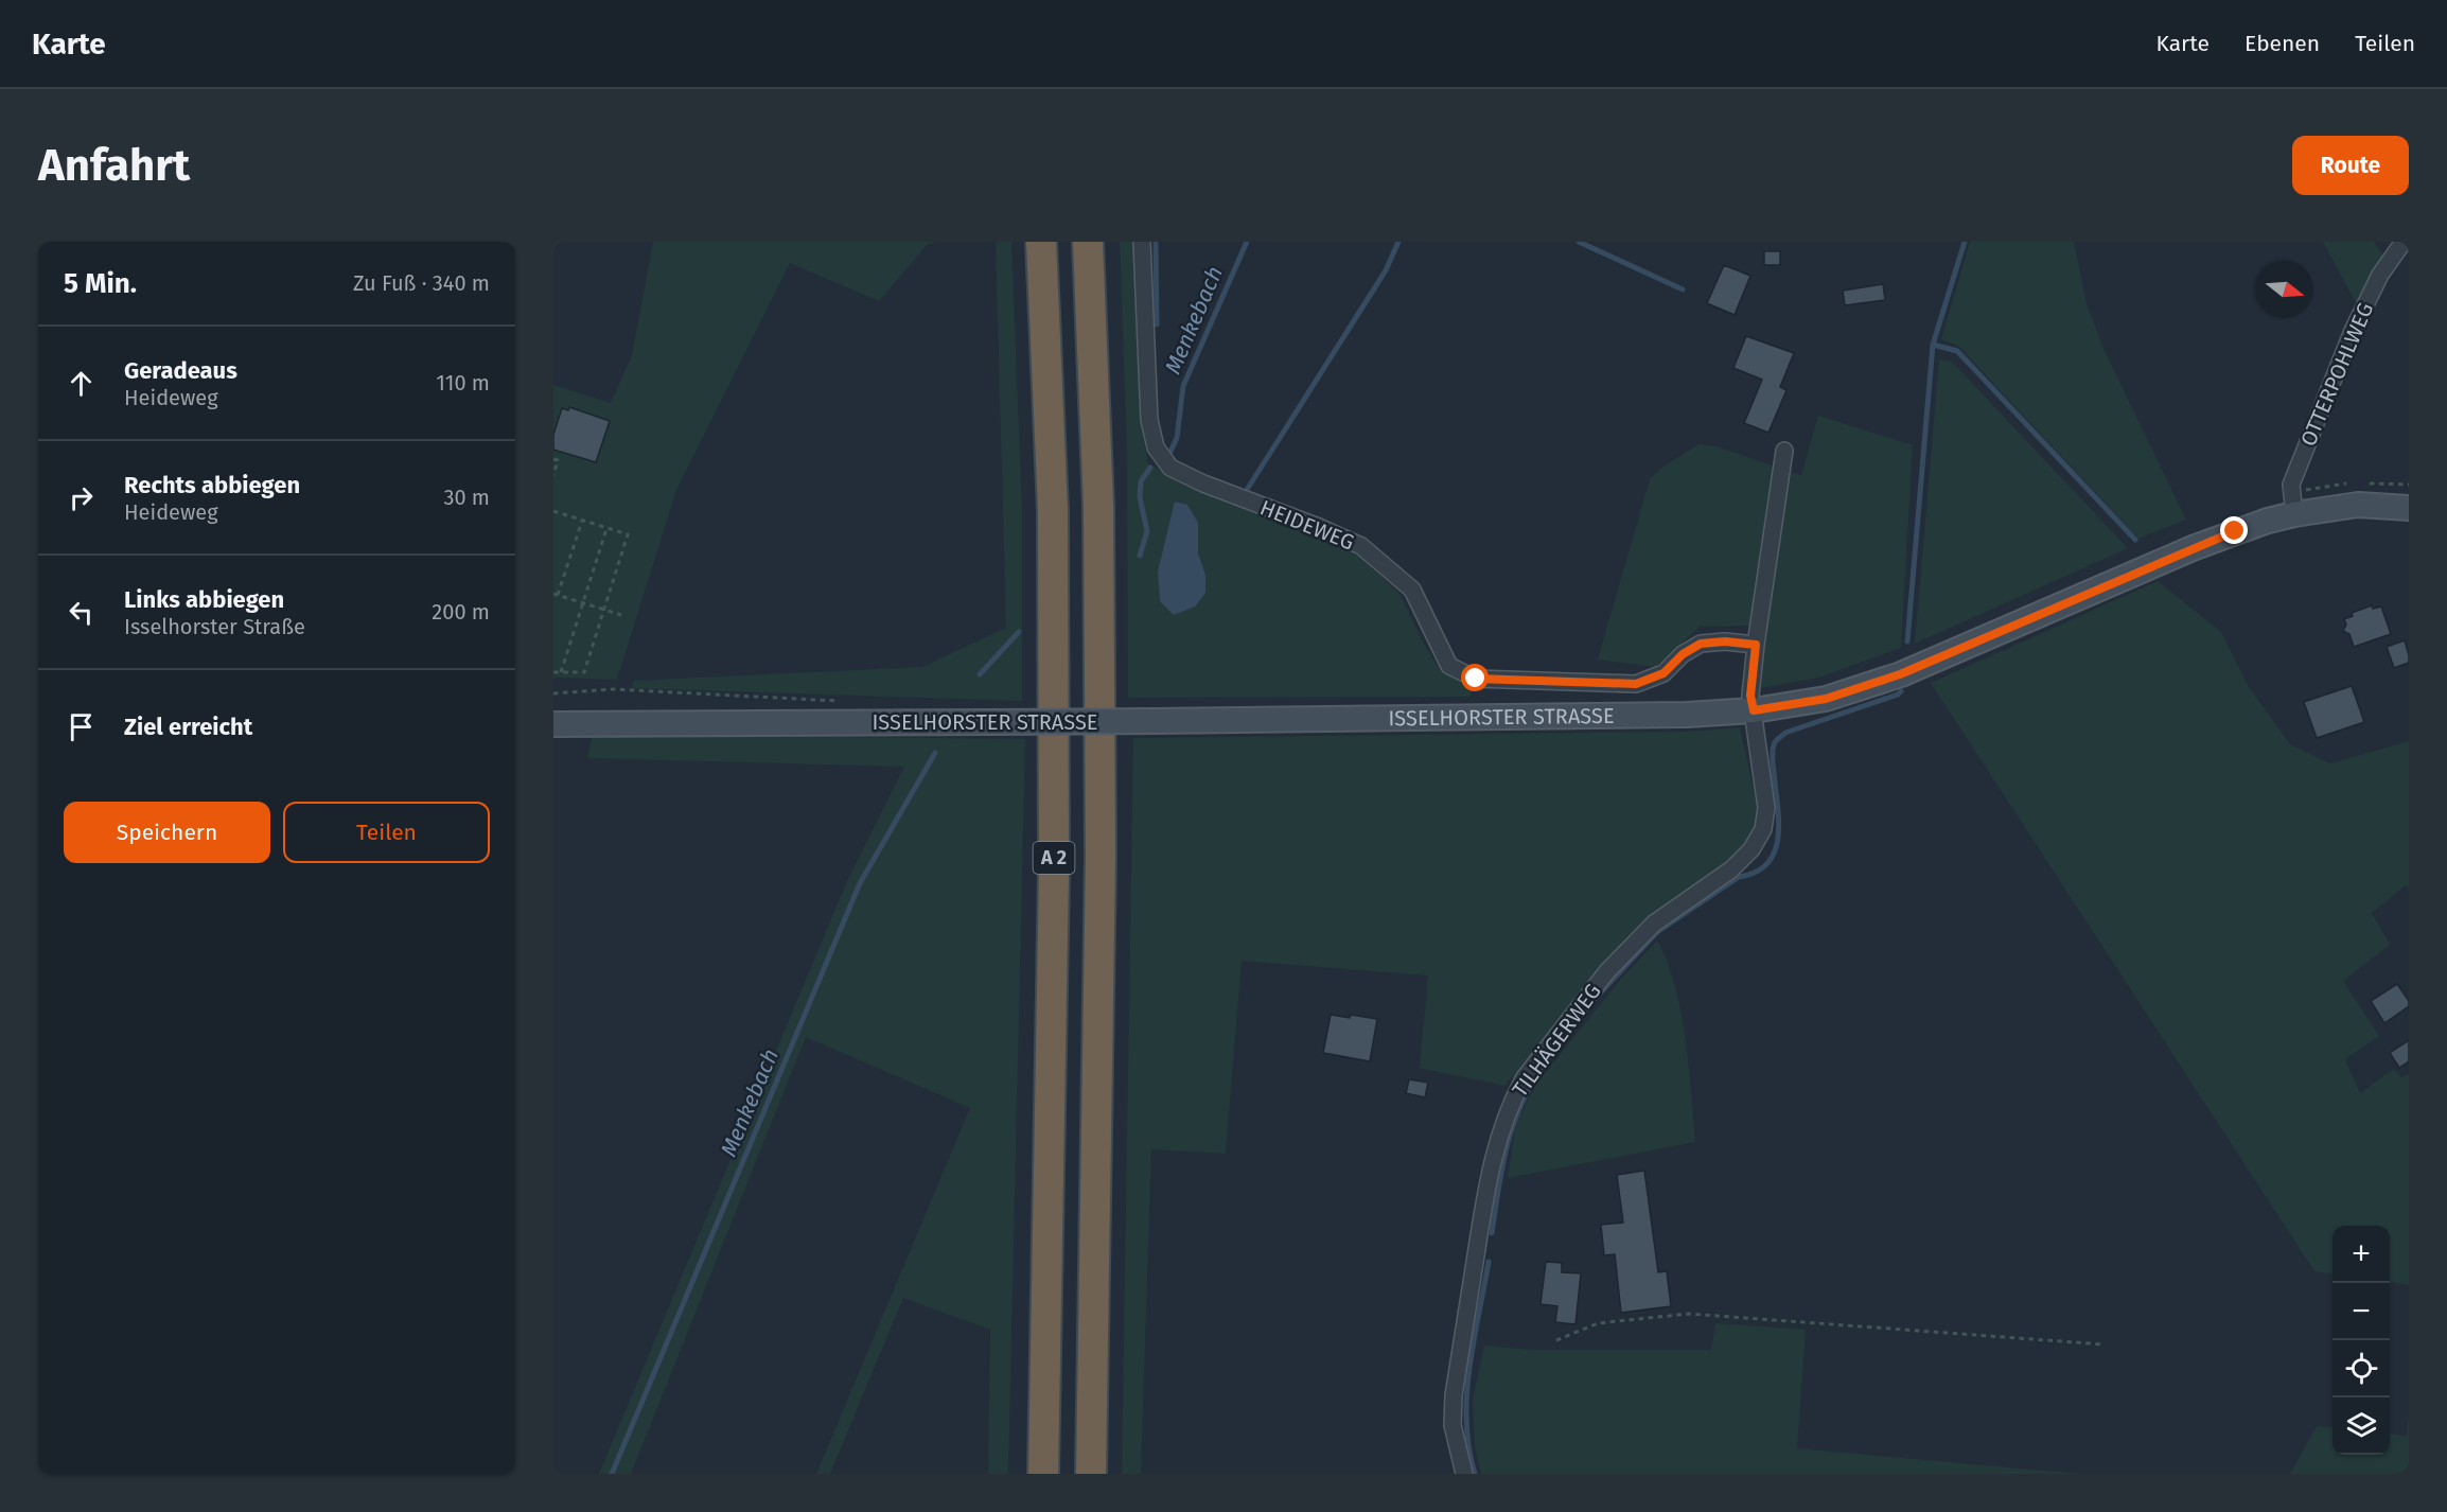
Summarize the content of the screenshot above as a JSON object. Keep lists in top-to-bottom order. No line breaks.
{"streets":{"highway":["A 2"],"street":["OTTERPOHLWEG","HEIDEWEG","ISSELHORSTER STRASSE","TILHÄGERWEG"]},"crossings":[["OTTERPOHLWEG","ISSELHORSTER STRASSE"],["ISSELHORSTER STRASSE","TILHÄGERWEG"]],"water":["Menkebach"],"north":"right","page":{"header":"Karte","nav":["Karte","Ebenen","Teilen"],"buttons":["Route",["Speichern","Teilen"]],"title":"Anfahrt","heading":["5 Min.","Zu Fuß · 340 m"],"list":[["Geradeaus","Heideweg","110 m"],["Rechts abbiegen","Heideweg","30 m"],["Links abbiegen","Isselhorster Straße","200 m"],"Ziel erreicht"],"map_buttons":["+","−"]}}
